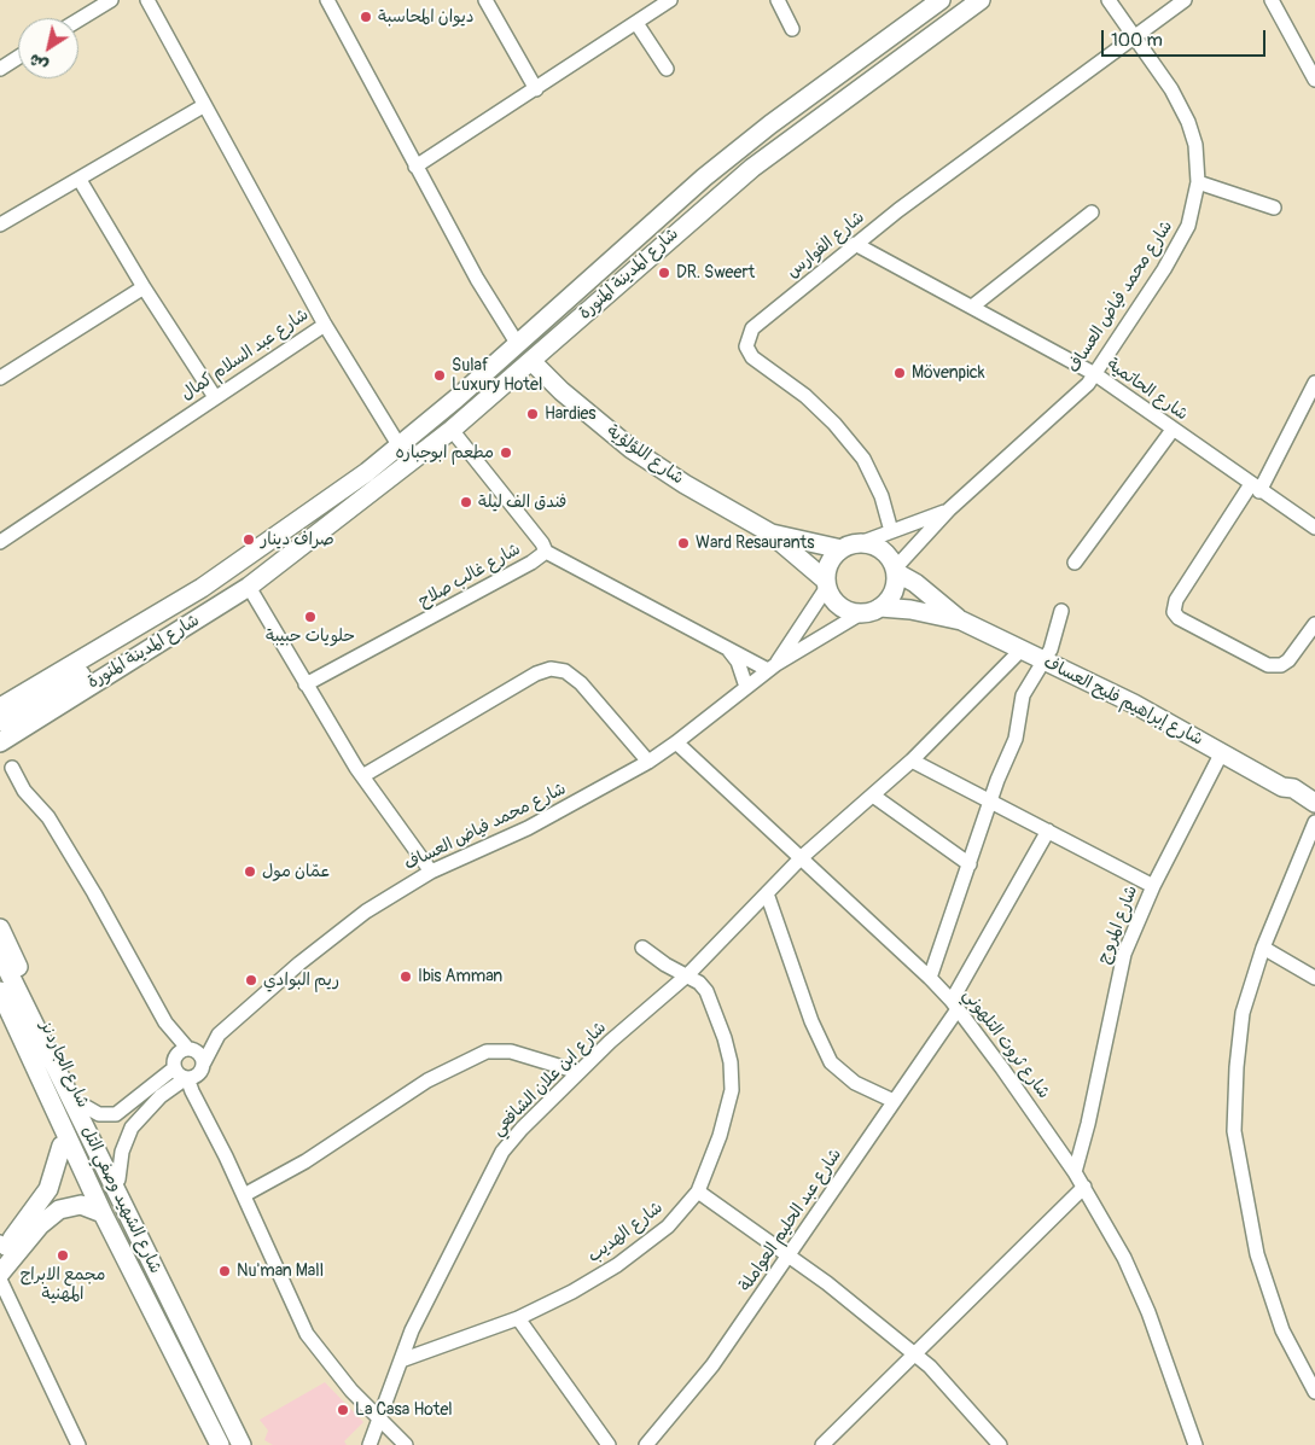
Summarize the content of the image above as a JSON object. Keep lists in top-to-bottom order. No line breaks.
{"streets":{"main road":["شارع المدينة المنورة","شارع اللؤلؤية","شارع إبراهيم فليح العساف","شارع الجاردنز","شارع الشهيد وصفي التل"],"street":["شارع الفوارس","شارع محمد فياض العساف","شارع عبد السلام كمال","شارع الحاتمية","شارع غالب صلاح","شارع المروج","شارع ثروت التلهوني","شارع ابن علان الشافعي","شارع عبد الحليم العواملة","شارع الهديب"]},"crossings":[["شارع الفوارس","شارع محمد فياض العساف"],["شارع الفوارس","شارع الحاتمية"],["شارع المدينة المنورة","شارع اللؤلؤية"],["شارع المدينة المنورة","شارع غالب صلاح"],["شارع محمد فياض العساف","شارع الحاتمية"],["شارع محمد فياض العساف","شارع اللؤلؤية"],["شارع محمد فياض العساف","شارع إبراهيم فليح العساف"],["شارع محمد فياض العساف","شارع ثروت التلهوني"],["شارع محمد فياض العساف","شارع الجاردنز"],["شارع اللؤلؤية","شارع إبراهيم فليح العساف"],["شارع إبراهيم فليح العساف","شارع ابن علان الشافعي"],["شارع المروج","شارع ثروت التلهوني"],["شارع المروج","شارع ابن علان الشافعي"],["شارع المروج","شارع عبد الحليم العواملة"],["شارع ثروت التلهوني","شارع ابن علان الشافعي"],["شارع ثروت التلهوني","شارع عبد الحليم العواملة"],["شارع الجاردنز","شارع الشهيد وصفي التل"],["شارع ابن علان الشافعي","شارع الهديب"]],"places":["ديوان المحاسبة","DR. Sweert","Mövenpick","Sulaf Luxury Hotel","Hardies","مطعم ابوجباره","فندق الف ليلة","صراف دينار","Ward Resaurants","حلويات حبيبة","عمّان مول","Ibis Amman","ريم البوادي","مجمع الابراج المهنية","Nu'man Mall","La Casa Hotel"],"scale_bar":"100 m","north":"bottom left"}
